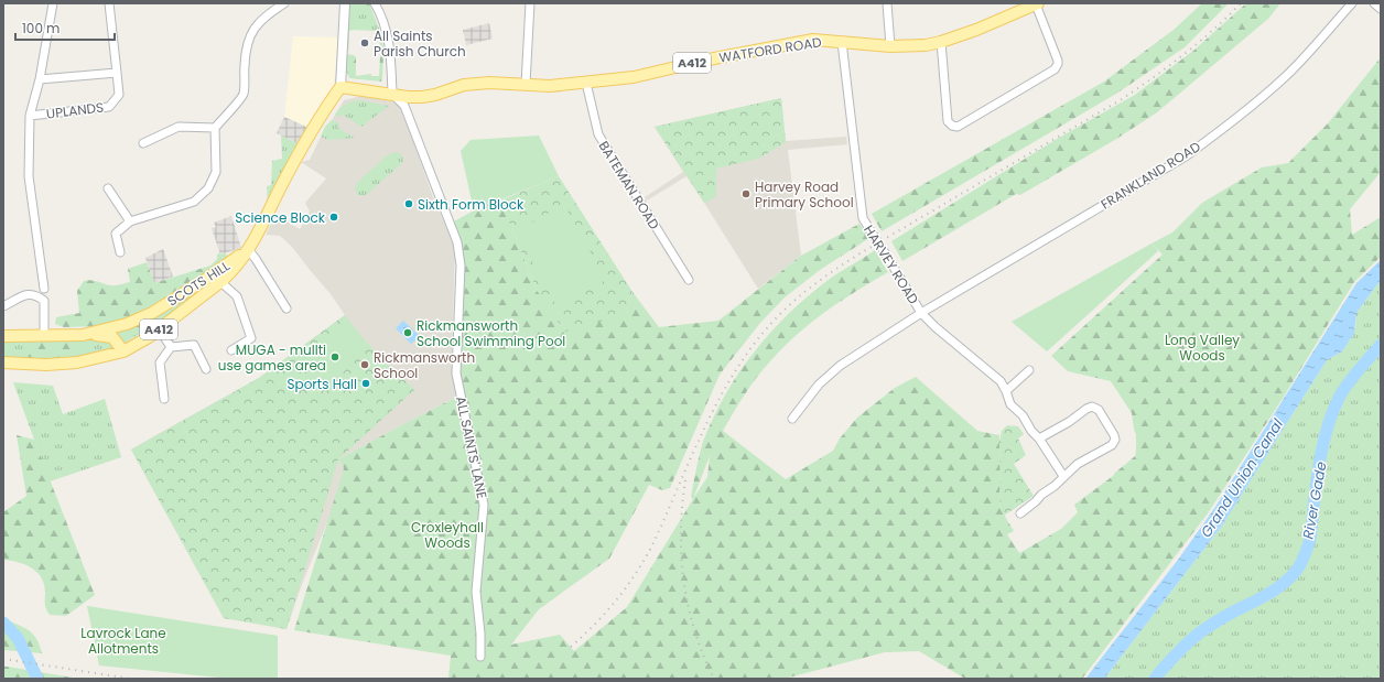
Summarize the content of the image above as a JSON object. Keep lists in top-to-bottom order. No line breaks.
{"streets":{"main road":["WATFORD ROAD","A412","SCOTS HILL"],"street":["UPLANDS","FRANKLAND ROAD","BATEMAN ROAD","HARVEY ROAD","ALL SAINTS' LANE"]},"crossings":[["WATFORD ROAD","BATEMAN ROAD"],["WATFORD ROAD","HARVEY ROAD"],["WATFORD ROAD","SCOTS HILL"],["WATFORD ROAD","ALL SAINTS' LANE"],["A412","SCOTS HILL"],["FRANKLAND ROAD","HARVEY ROAD"]],"water":["Grand Union Canal","River Gade"],"parks":["Long Valley Woods","Croxleyhall Woods","Lavrock Lane Allotments"],"places":["All Saints Parish Church","Harvey Road Primary School","Sixth Form Block","Science Block","Rickmansworth School Swimming Pool","MUGA - mullti use games area","Rickmansworth School","Sports Hall"],"scale_bar":"100 m"}
